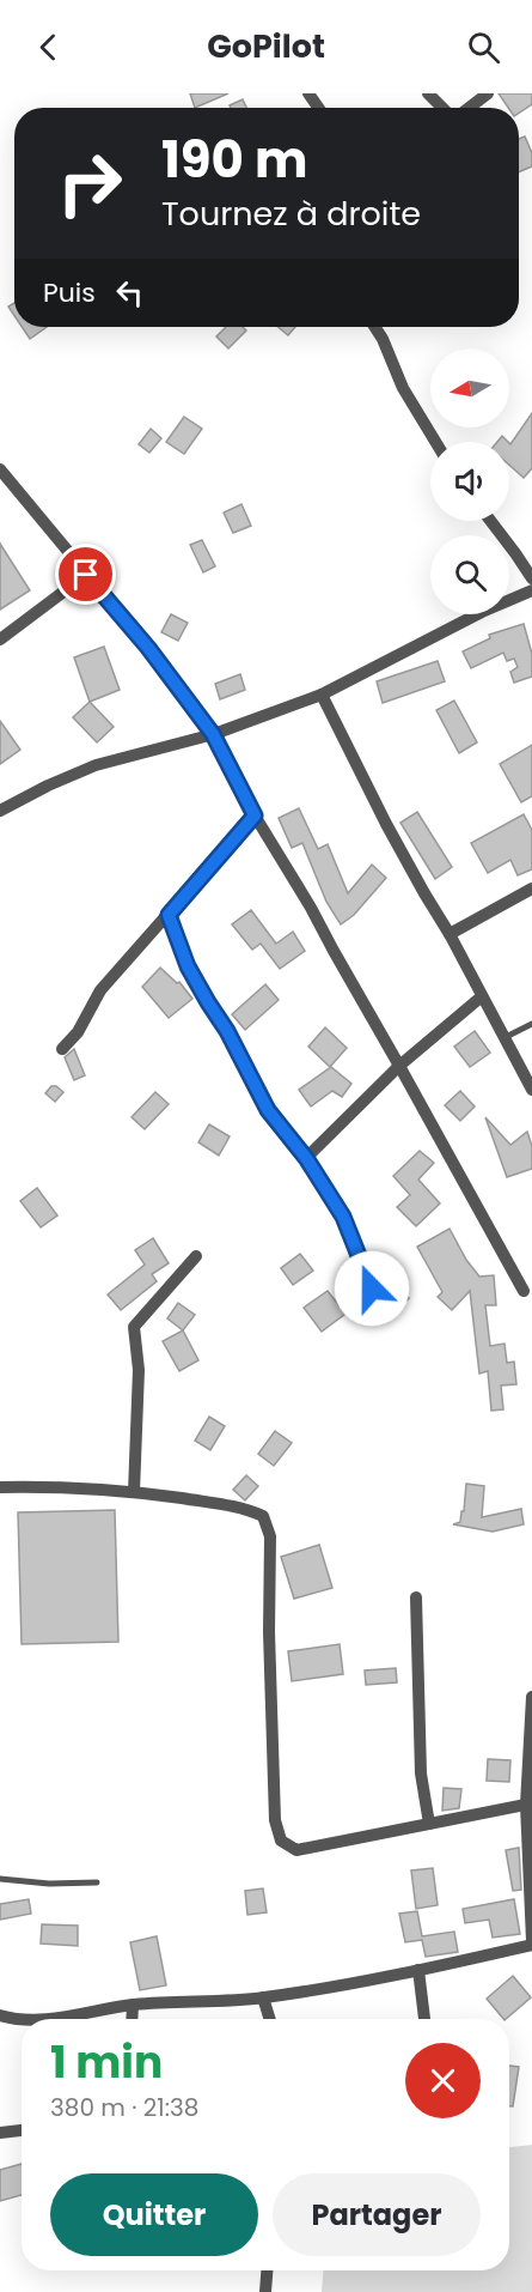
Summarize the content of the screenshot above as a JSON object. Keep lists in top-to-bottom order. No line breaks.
{"north":"left","page":{"header":"GoPilot","turn":["190 m","Tournez à droite"],"then":"Puis","heading":["1 min","380 m · 21:38"],"buttons":["Quitter","Partager"]}}
